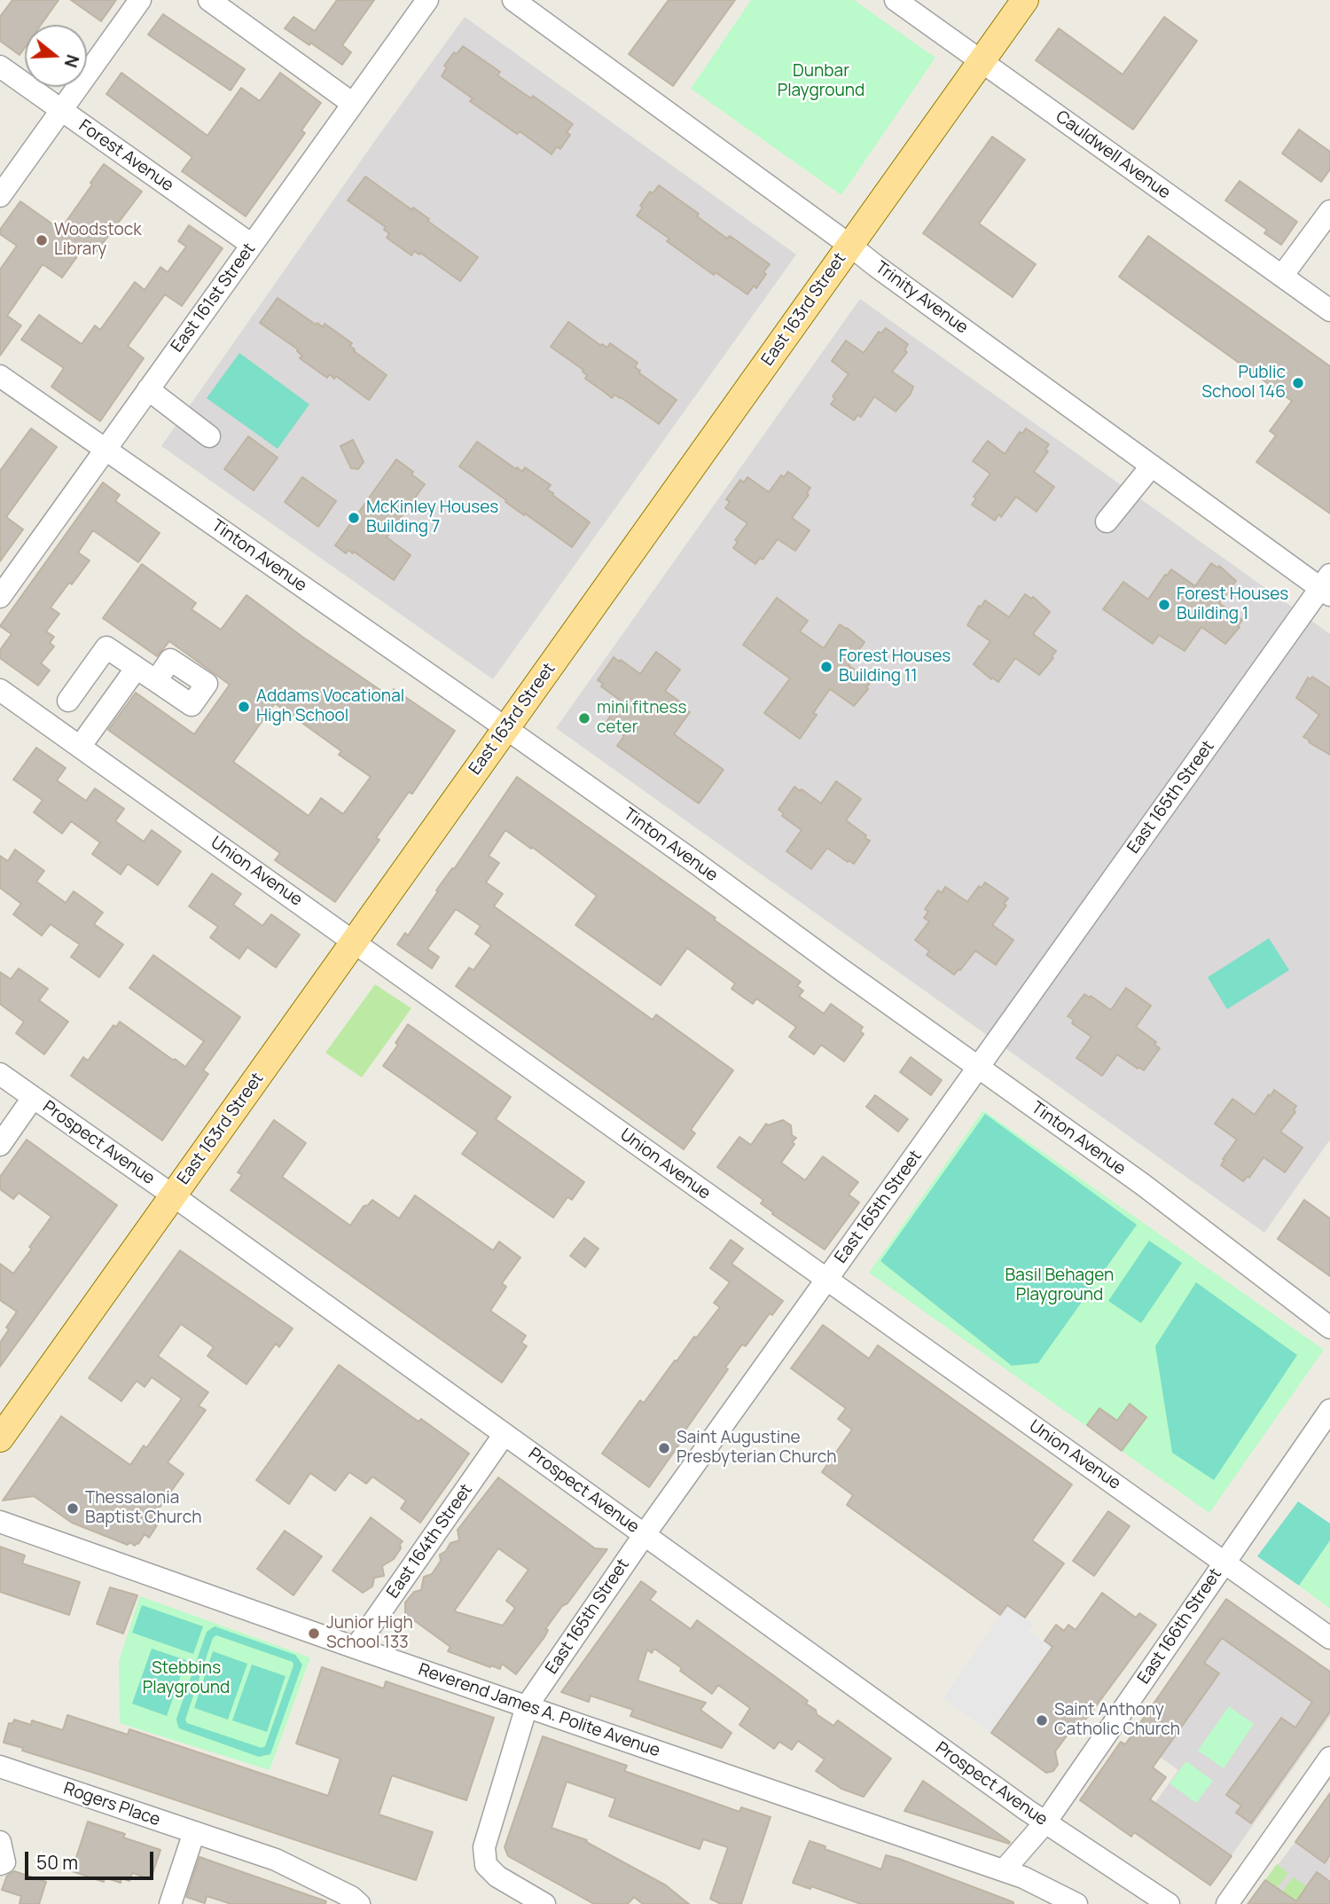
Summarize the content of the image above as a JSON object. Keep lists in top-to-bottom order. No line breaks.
{"streets":{"main road":["East 163rd Street"],"street":["Cauldwell Avenue","Forest Avenue","East 161st Street","Trinity Avenue","Tinton Avenue","East 165th Street","Union Avenue","Prospect Avenue","East 164th Street","East 166th Street","Reverend James A. Polite Avenue","Rogers Place"]},"crossings":[["Cauldwell Avenue","East 163rd Street"],["Forest Avenue","East 161st Street"],["East 161st Street","Tinton Avenue"],["Trinity Avenue","East 163rd Street"],["Trinity Avenue","East 165th Street"],["East 163rd Street","Tinton Avenue"],["East 163rd Street","Union Avenue"],["East 163rd Street","Prospect Avenue"],["Tinton Avenue","East 165th Street"],["East 165th Street","Union Avenue"],["East 165th Street","Prospect Avenue"],["East 165th Street","Reverend James A. Polite Avenue"],["Union Avenue","East 166th Street"],["Prospect Avenue","East 164th Street"],["Prospect Avenue","East 166th Street"],["East 164th Street","Reverend James A. Polite Avenue"],["East 166th Street","Reverend James A. Polite Avenue"]],"parks":["Dunbar Playground","Basil Behagen Playground","Stebbins Playground"],"places":["Woodstock Library","Public School 146","McKinley Houses Building 7","Forest Houses Building 1","Forest Houses Building 11","Addams Vocational High School","mini fitness ceter","Saint Augustine Presbyterian Church","Thessalonia Baptist Church","Junior High School 133","Saint Anthony Catholic Church"],"scale_bar":"50 m","north":"right"}
